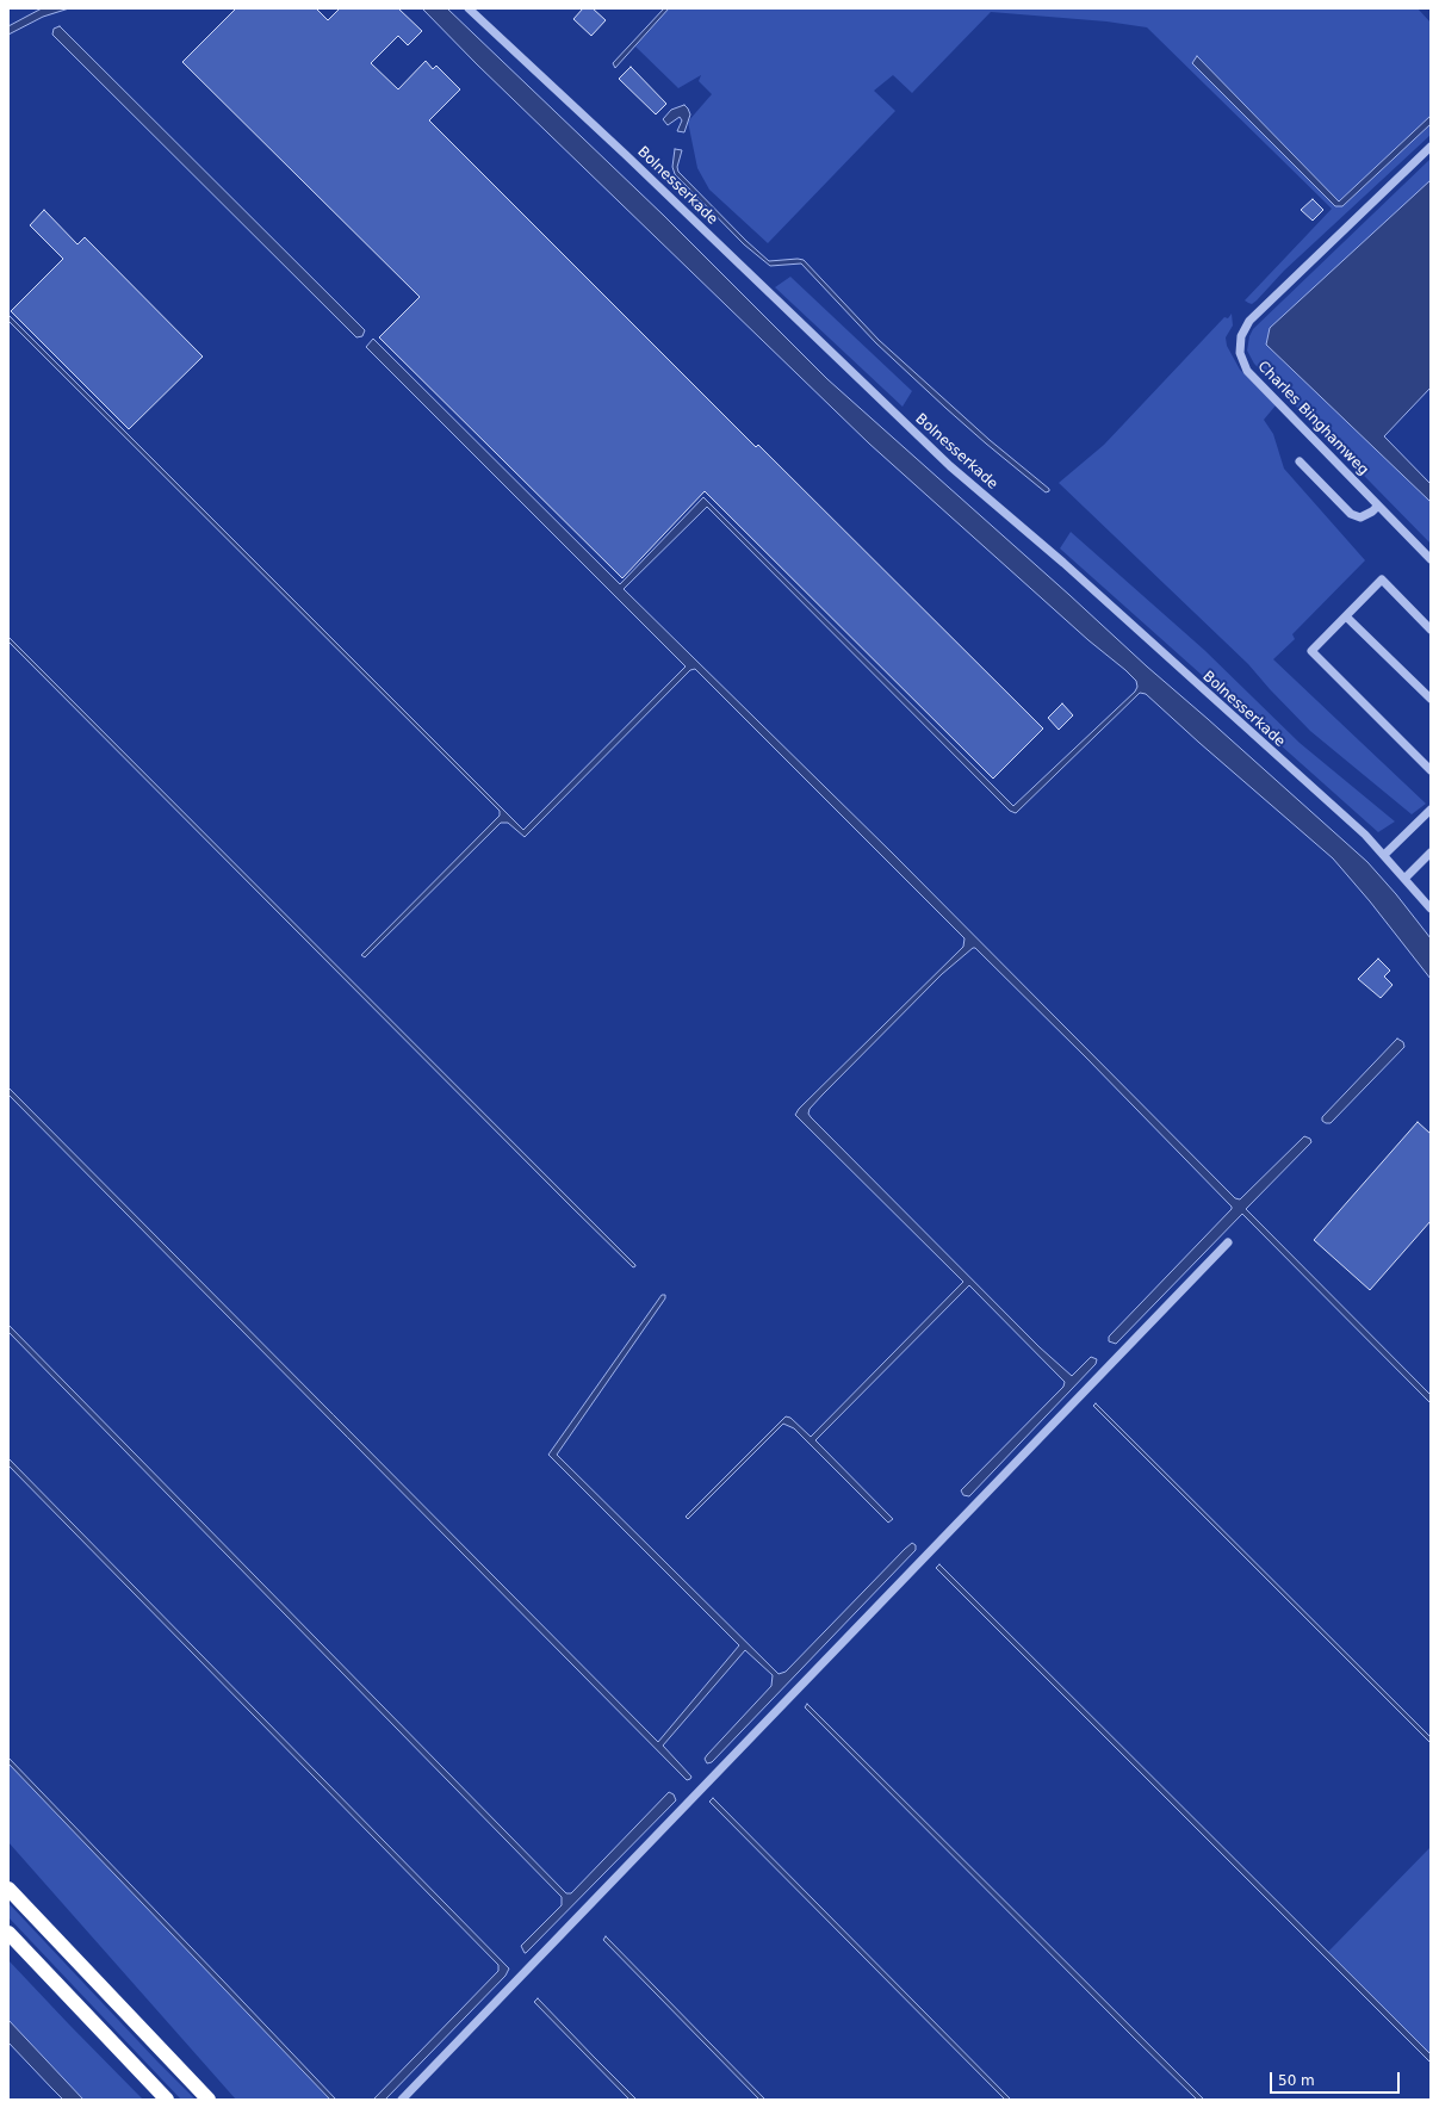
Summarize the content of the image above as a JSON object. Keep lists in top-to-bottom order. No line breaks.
{"streets":{"street":["Bolnesserkade","Charles Binghamweg"]},"scale_bar":"50 m"}
